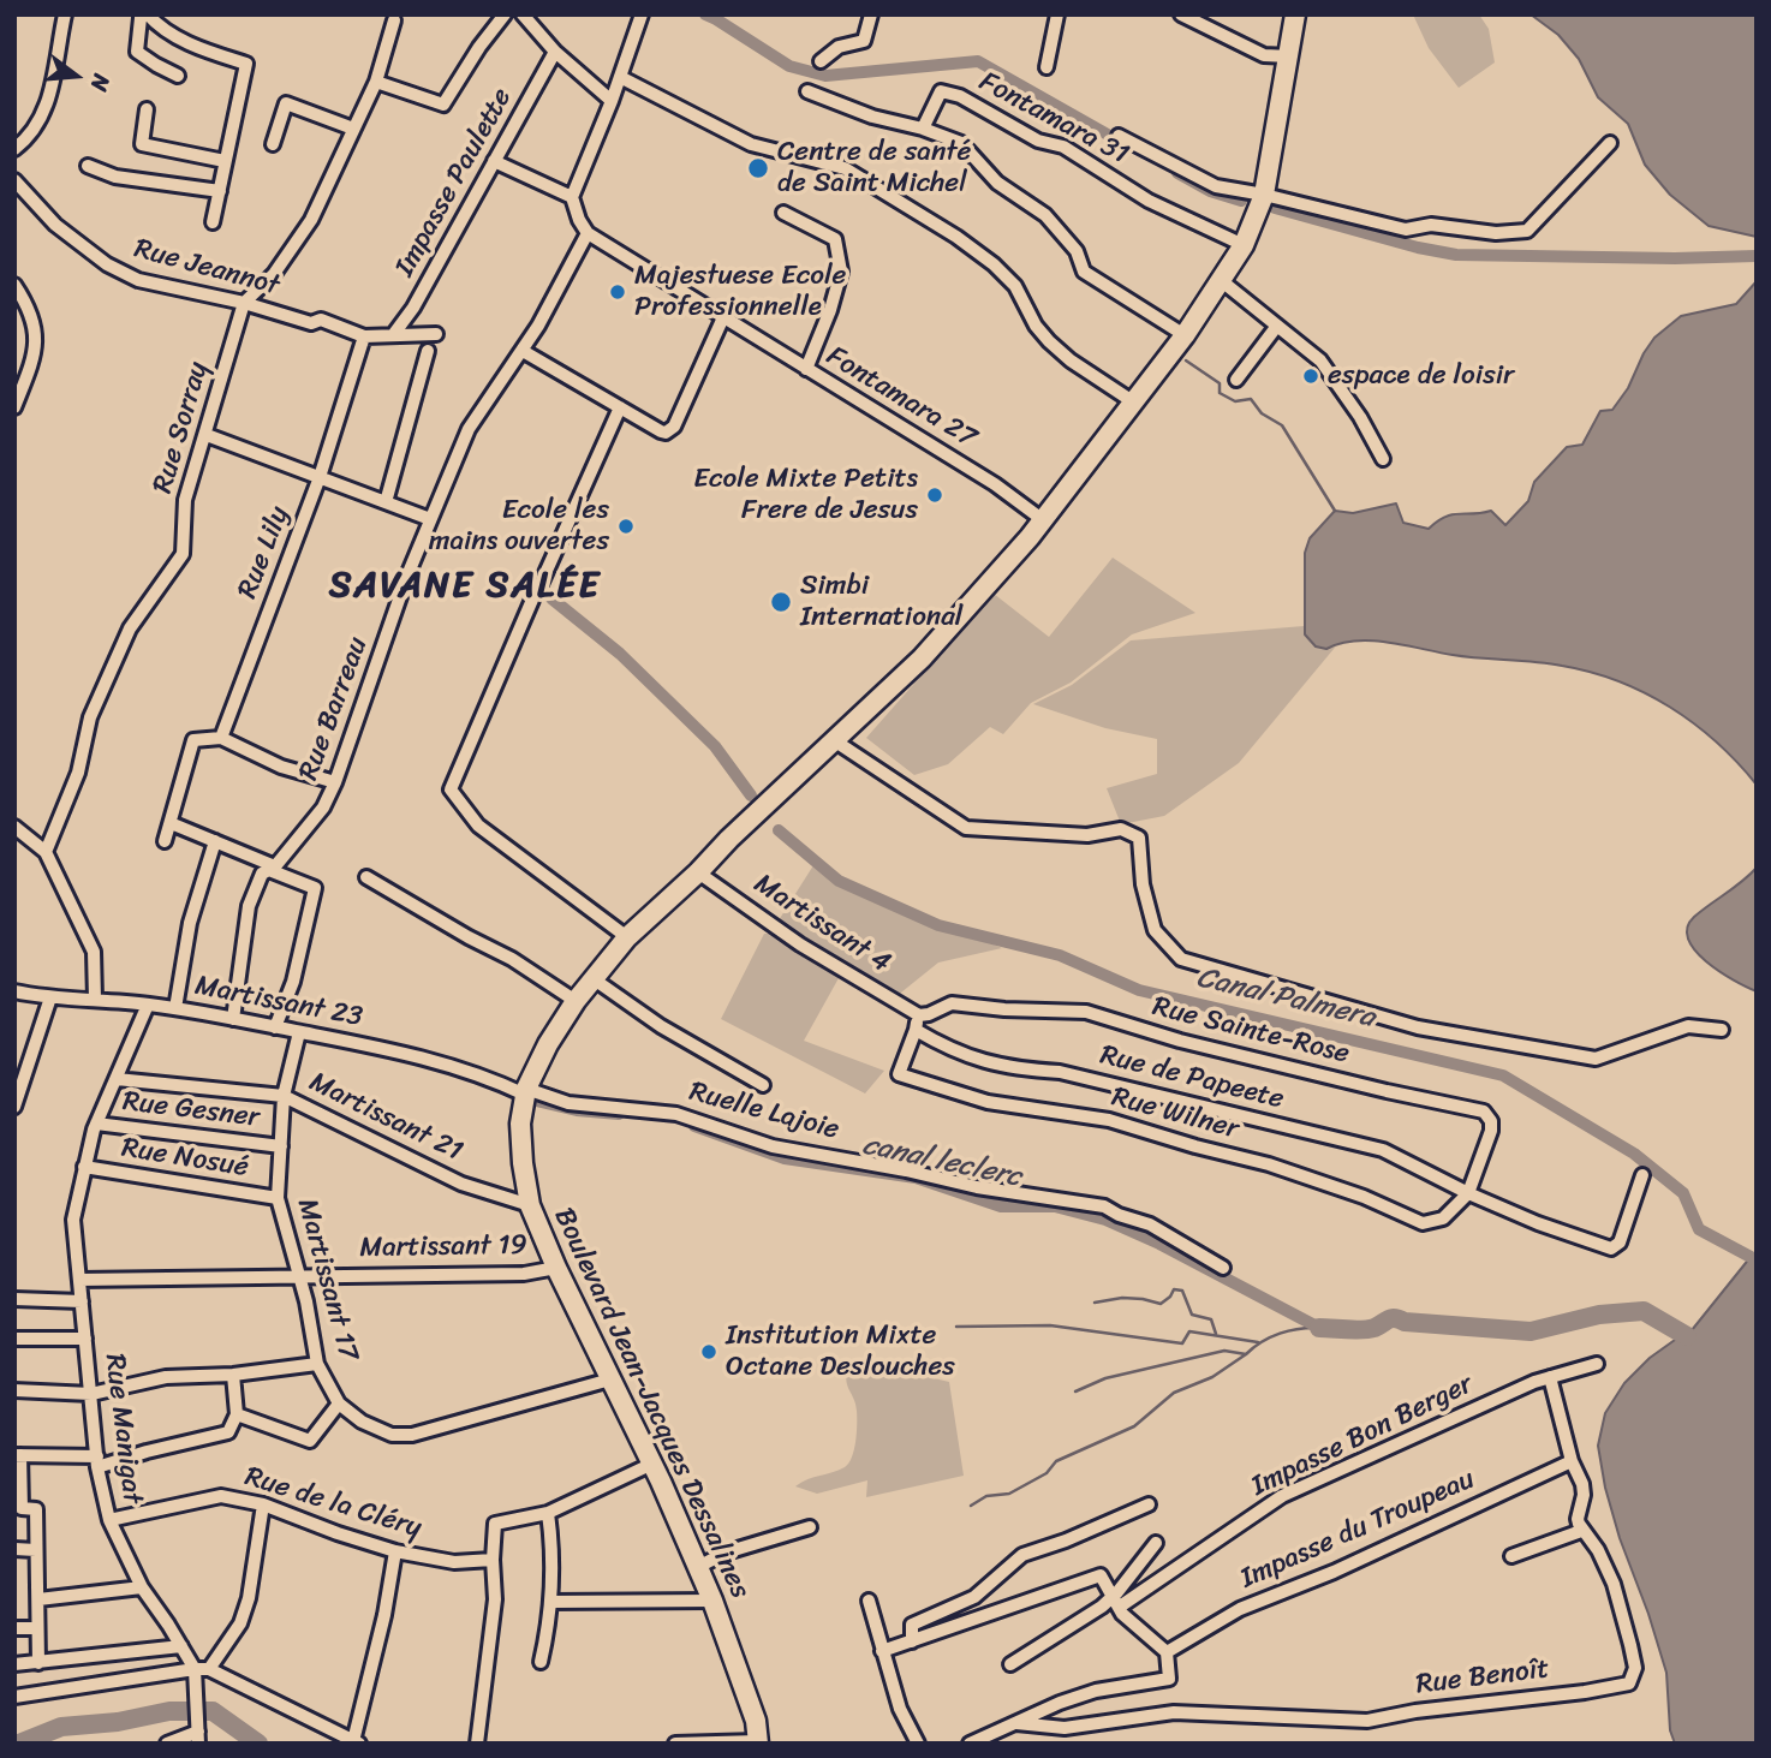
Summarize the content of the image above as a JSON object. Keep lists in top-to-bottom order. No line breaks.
{"streets":{"main road":["Boulevard Jean-Jacques Dessalines"],"street":["Fontamara 31","Impasse Paulette","Rue Jeannot","Fontamara 27","Rue Sorray","Rue Lily","Rue Barreau","Martissant 4","Martissant 23","Rue Sainte-Rose","Rue de Papeete","Rue Gesner","Ruelle Lajoie","Rue Wilner","Martissant 21","Rue Nosué","Martissant 19","Martissant 17","Rue Manigat","Impasse Bon Berger","Rue de la Cléry","Impasse du Troupeau","Rue Benoît"]},"crossings":[["Fontamara 31","Boulevard Jean-Jacques Dessalines"],["Rue Jeannot","Rue Sorray"],["Rue Jeannot","Rue Lily"],["Fontamara 27","Rue Barreau"],["Fontamara 27","Boulevard Jean-Jacques Dessalines"],["Rue Barreau","Martissant 23"],["Martissant 4","Rue Sainte-Rose"],["Martissant 4","Rue de Papeete"],["Martissant 4","Rue Wilner"],["Martissant 4","Boulevard Jean-Jacques Dessalines"],["Martissant 23","Ruelle Lajoie"],["Martissant 23","Martissant 17"],["Martissant 23","Boulevard Jean-Jacques Dessalines"],["Martissant 23","Rue Manigat"],["Rue Sainte-Rose","Rue de Papeete"],["Rue Sainte-Rose","Rue Wilner"],["Rue de Papeete","Rue Wilner"],["Rue Gesner","Martissant 17"],["Rue Gesner","Rue Manigat"],["Ruelle Lajoie","Boulevard Jean-Jacques Dessalines"],["Martissant 21","Martissant 17"],["Martissant 21","Boulevard Jean-Jacques Dessalines"],["Martissant 21","Rue Manigat"],["Rue Nosué","Martissant 17"],["Rue Nosué","Rue Manigat"],["Martissant 19","Martissant 17"],["Martissant 19","Boulevard Jean-Jacques Dessalines"],["Martissant 19","Rue Manigat"],["Martissant 17","Boulevard Jean-Jacques Dessalines"],["Rue Manigat","Rue de la Cléry"]],"districts":["SAVANE SALÉE"],"water":["Canal Palmera","canal leclerc"],"places":["Centre de santé de Saint Michel","Majestuese Ecole Professionnelle","espace de loisir","Ecole Mixte Petits Frere de Jesus","Ecole les mains ouvertes","Simbi International","Institution Mixte Octane Deslouches"],"north":"right"}
